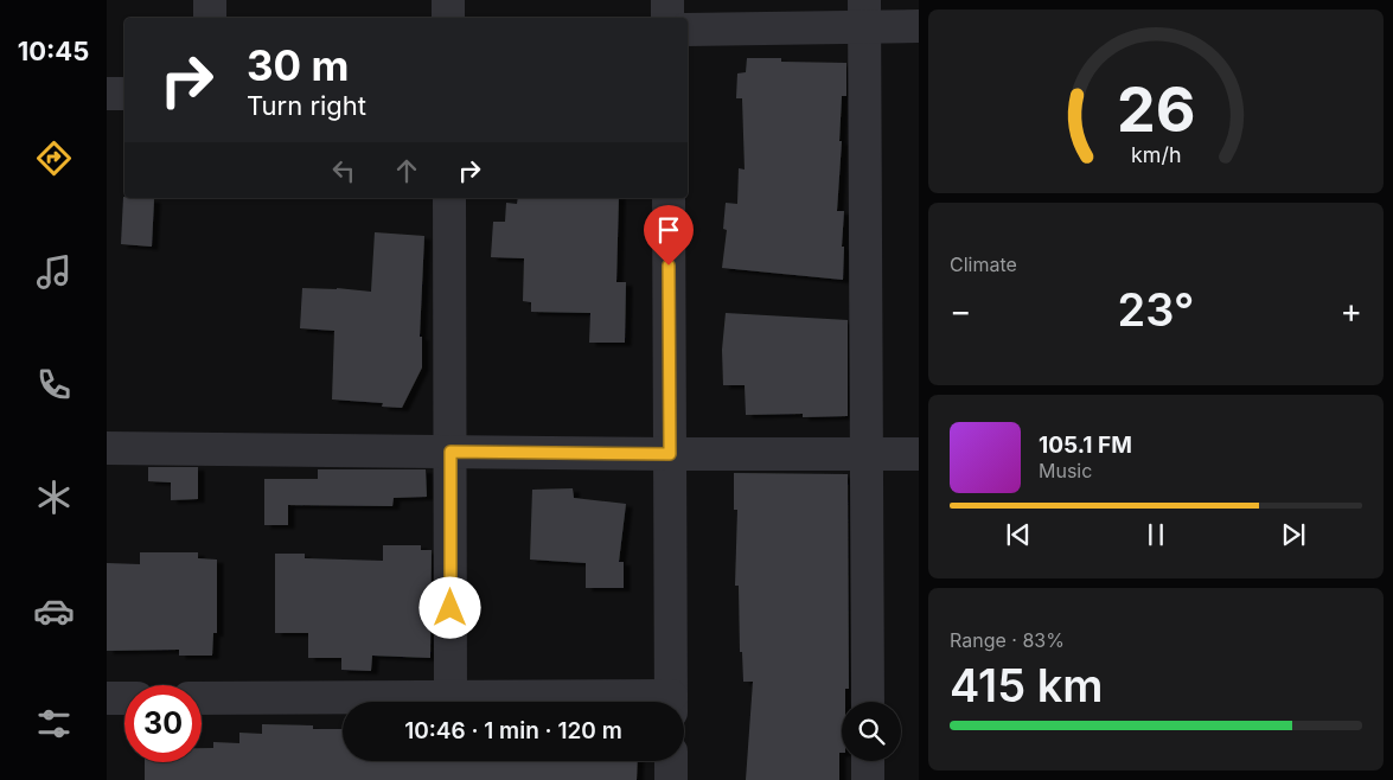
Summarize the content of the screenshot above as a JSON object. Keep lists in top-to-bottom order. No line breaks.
{"page":{"tabs":"10:45","turn":["30 m","Turn right"],"tile":["Climate",["Range · 83%","415 km"]],"heat":["−","23°","+"],"song":["105.1 FM","Music"],"limit":"30","trip":"10:46 · 1 min · 120 m","gauge":["26","km/h"]}}
